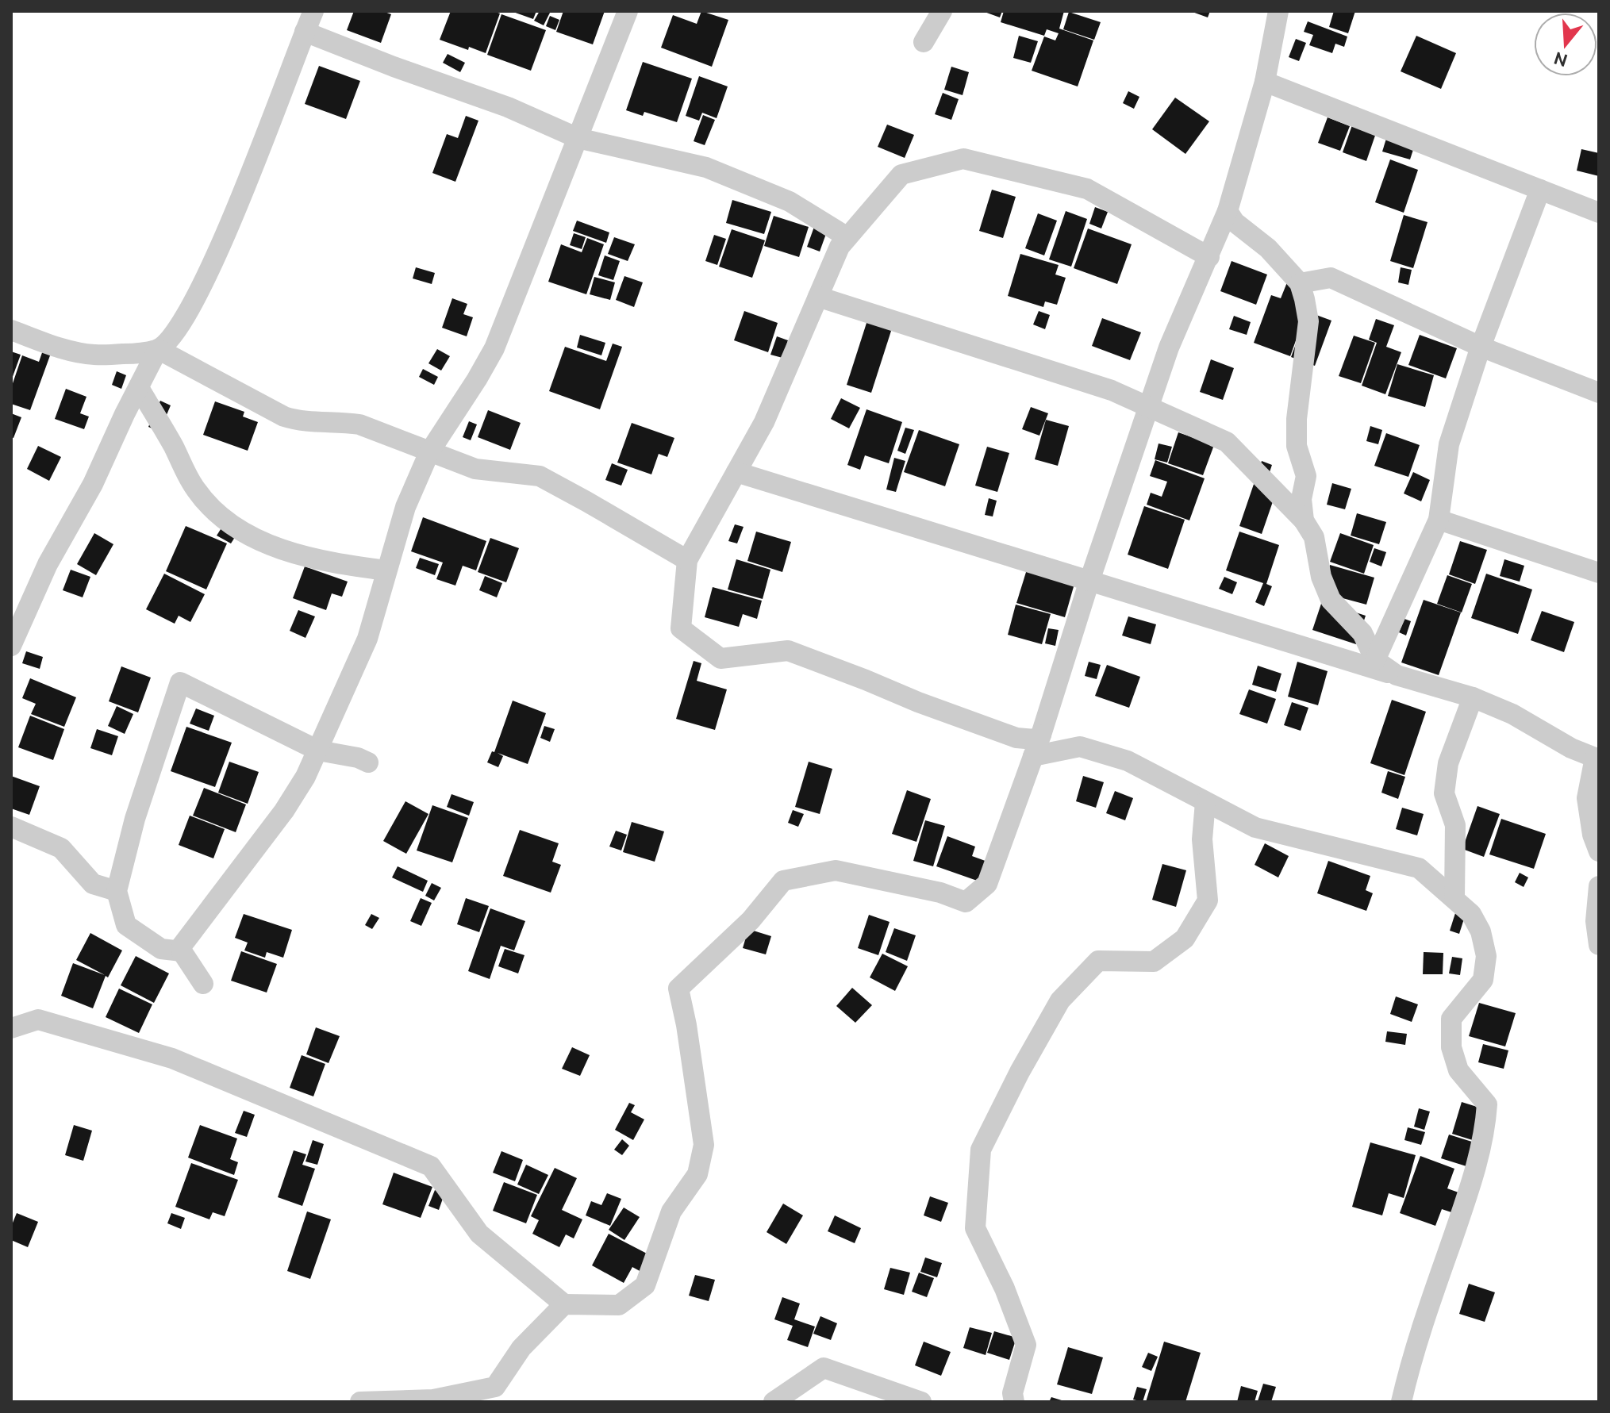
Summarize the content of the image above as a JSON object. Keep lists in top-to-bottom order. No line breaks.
{"north":"bottom"}
